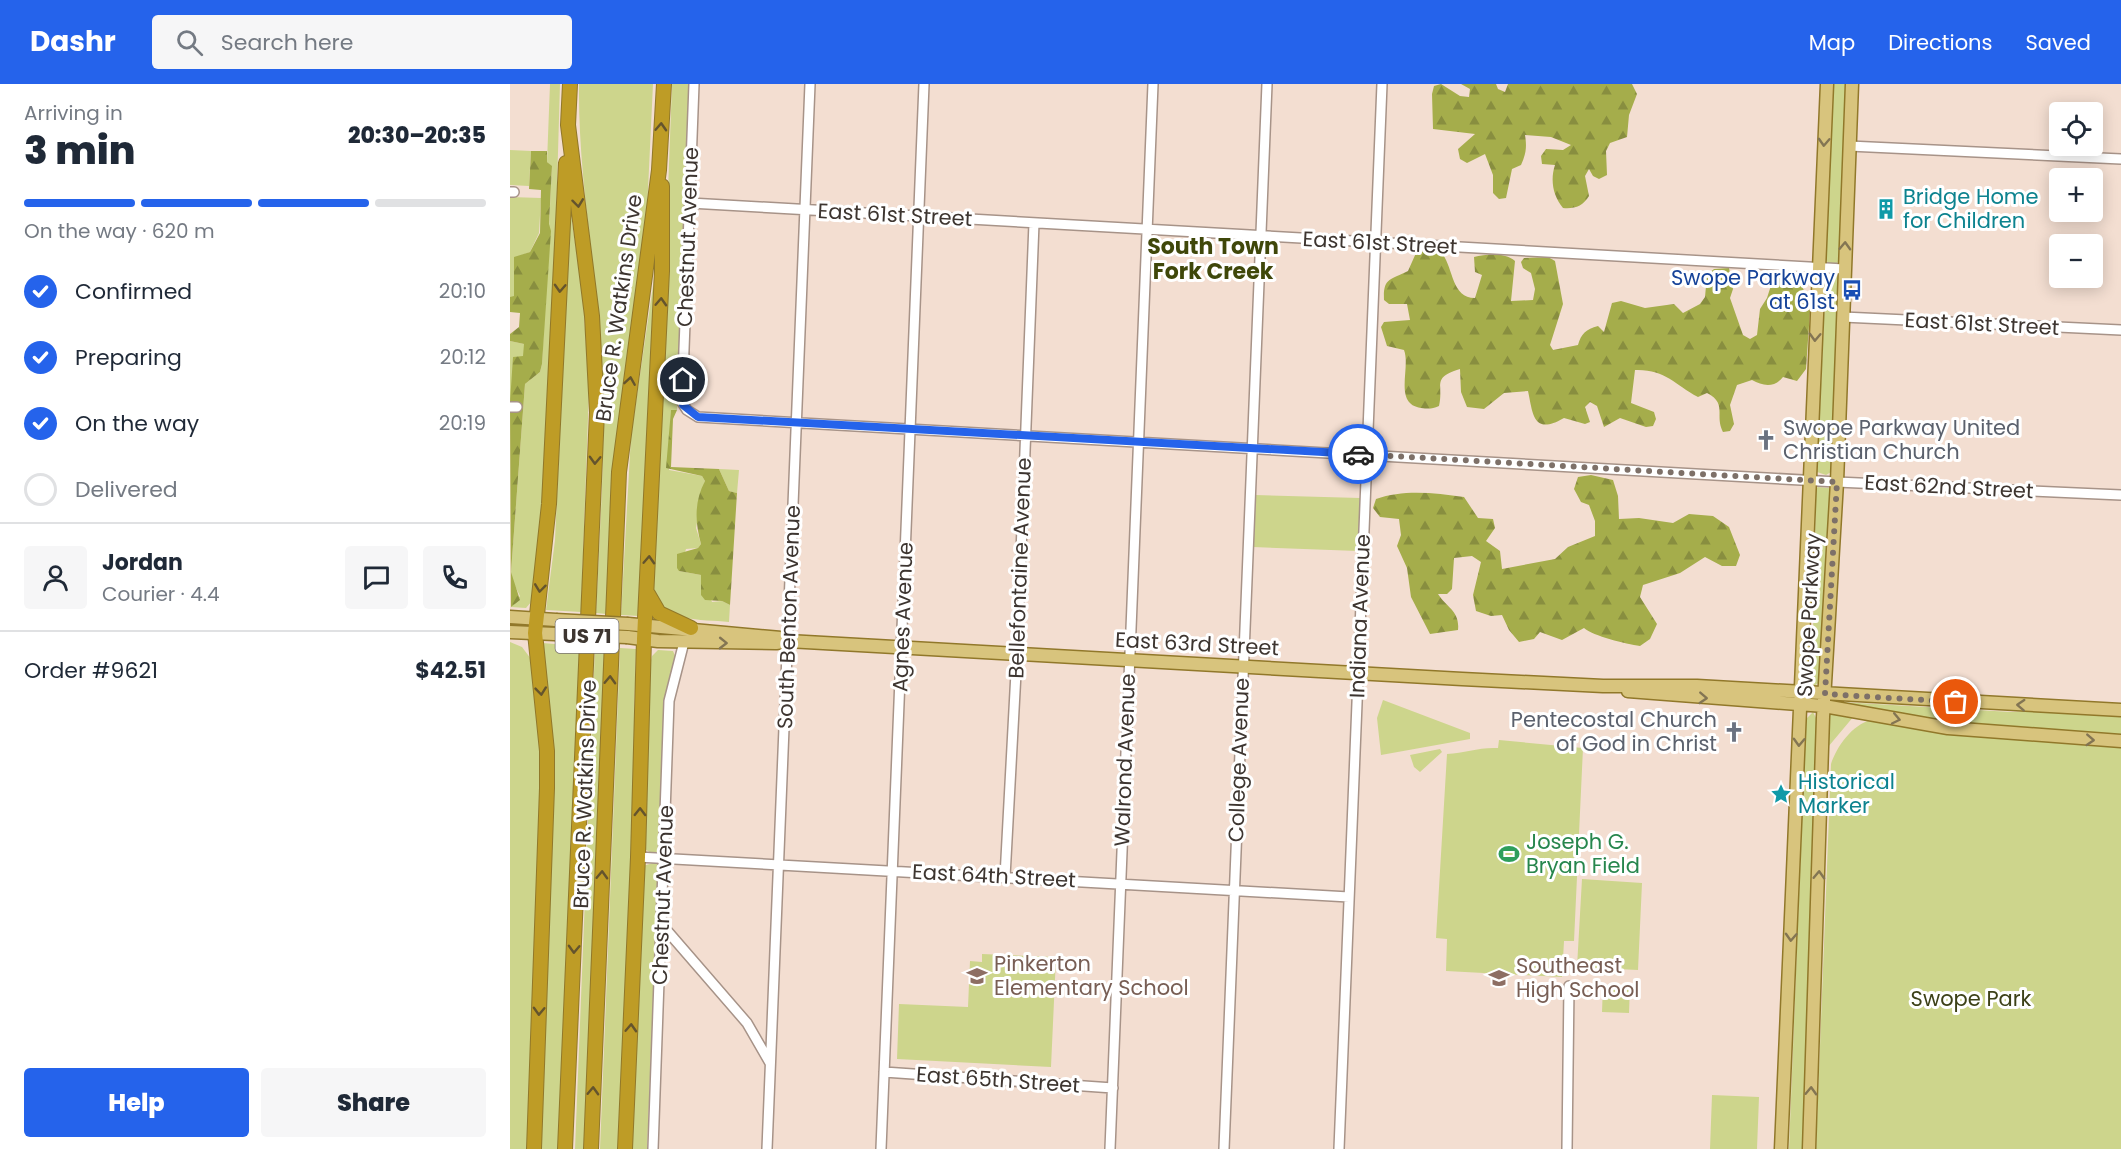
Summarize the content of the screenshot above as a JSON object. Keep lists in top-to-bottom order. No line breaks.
{"streets":{"highway":["Bruce R. Watkins Drive","US 71"],"main road":["Swope Parkway","East 63rd Street"],"street":["East 61st Street","Chestnut Avenue","East 62nd Street","Bellefontaine Avenue","Indiana Avenue","South Benton Avenue","Agnes Avenue","Walrond Avenue","College Avenue","East 64th Street","East 65th Street"]},"crossings":[["East 61st Street","Chestnut Avenue"],["East 61st Street","Bellefontaine Avenue"],["East 61st Street","Swope Parkway"],["East 61st Street","Indiana Avenue"],["East 61st Street","South Benton Avenue"],["East 61st Street","Agnes Avenue"],["East 61st Street","Walrond Avenue"],["East 61st Street","College Avenue"],["Chestnut Avenue","East 62nd Street"],["Chestnut Avenue","East 63rd Street"],["Chestnut Avenue","East 64th Street"],["East 62nd Street","Bellefontaine Avenue"],["East 62nd Street","Swope Parkway"],["East 62nd Street","Indiana Avenue"],["East 62nd Street","South Benton Avenue"],["East 62nd Street","Agnes Avenue"],["East 62nd Street","Walrond Avenue"],["East 62nd Street","College Avenue"],["Bellefontaine Avenue","East 63rd Street"],["Bellefontaine Avenue","East 64th Street"],["Swope Parkway","East 63rd Street"],["Indiana Avenue","East 63rd Street"],["Indiana Avenue","East 64th Street"],["South Benton Avenue","East 63rd Street"],["South Benton Avenue","East 64th Street"],["Agnes Avenue","East 63rd Street"],["Agnes Avenue","East 64th Street"],["Agnes Avenue","East 65th Street"],["East 63rd Street","Walrond Avenue"],["East 63rd Street","College Avenue"],["Walrond Avenue","East 64th Street"],["Walrond Avenue","East 65th Street"],["College Avenue","East 64th Street"]],"districts":["South Town Fork Creek"],"parks":["Swope Park"],"places":{"building":["Bridge Home for Children"],"bus stop":["Swope Parkway at 61st"],"church":["Swope Parkway United Christian Church","Pentecostal Church of God in Christ"],"place":["Historical Marker"],"sports":["Joseph G. Bryan Field"],"school or university":["Pinkerton Elementary School","Southeast High School"]},"page":{"header":"Dashr","search":"Search here","nav":["Map","Directions","Saved"],"heading":["3 min","Arriving in","20:30–20:35"],"panel":["Jordan","Courier · 4.4","Order #9621","$42.51"],"map_buttons":["+","−"],"bar":"On the way · 620 m","list":[["Confirmed","20:10"],["Preparing","20:12"],["On the way","20:19"],"Delivered"],"buttons":["Help","Share"]}}
